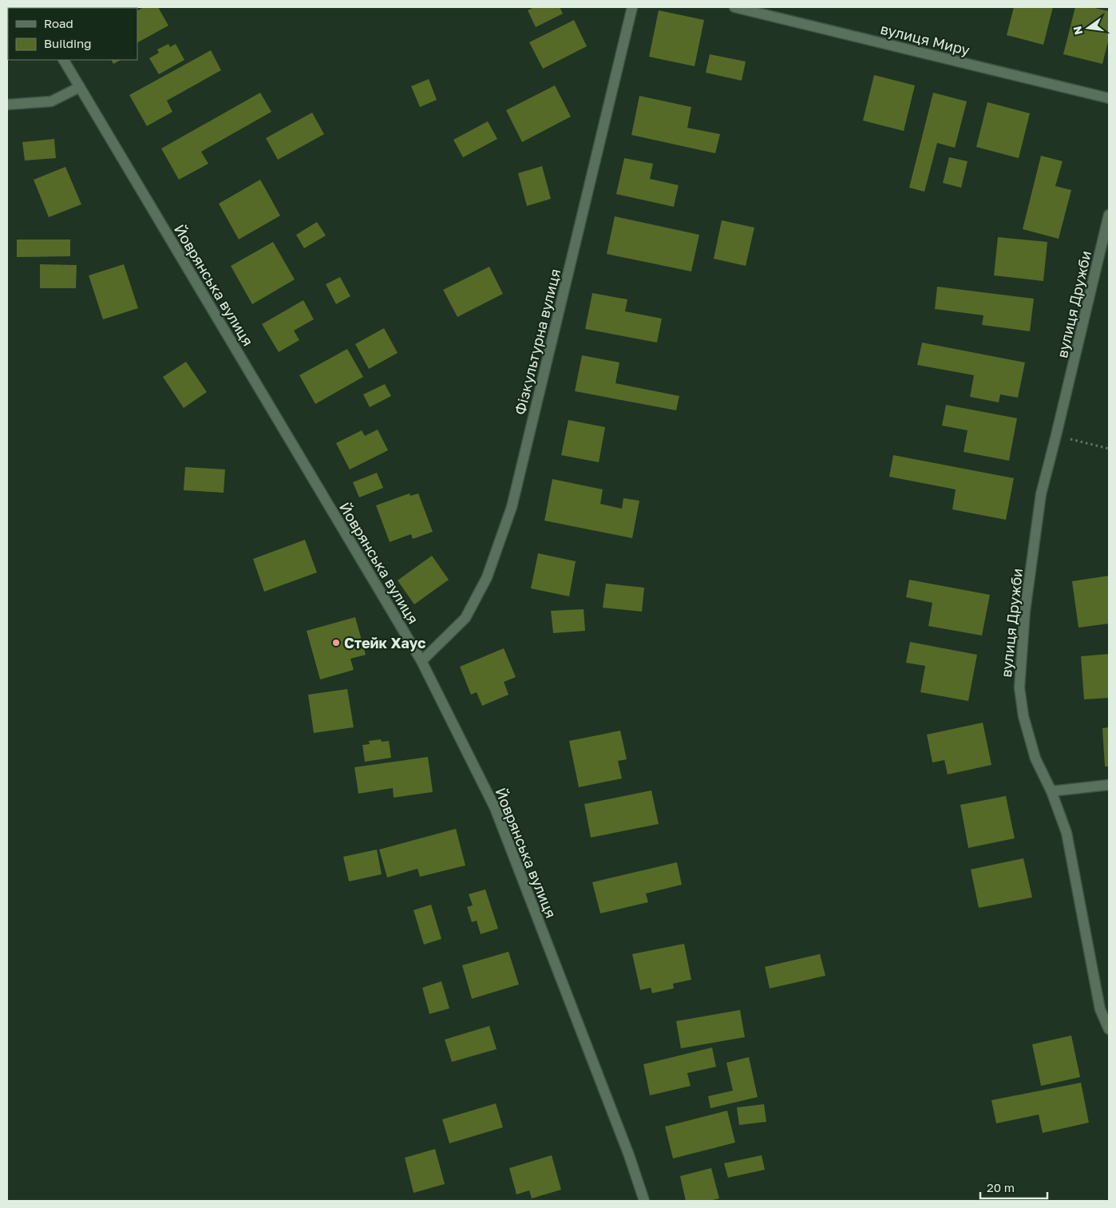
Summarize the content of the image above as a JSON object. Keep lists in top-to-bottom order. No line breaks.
{"streets":{"street":["вулиця Миру","Йоврянська вулиця","вулиця Дружби","Фізкультурна вулиця"]},"crossings":[["Йоврянська вулиця","Фізкультурна вулиця"]],"places":["Стейк Хаус"],"legend":["Road","Building"],"scale_bar":"20 m","north":"left"}
